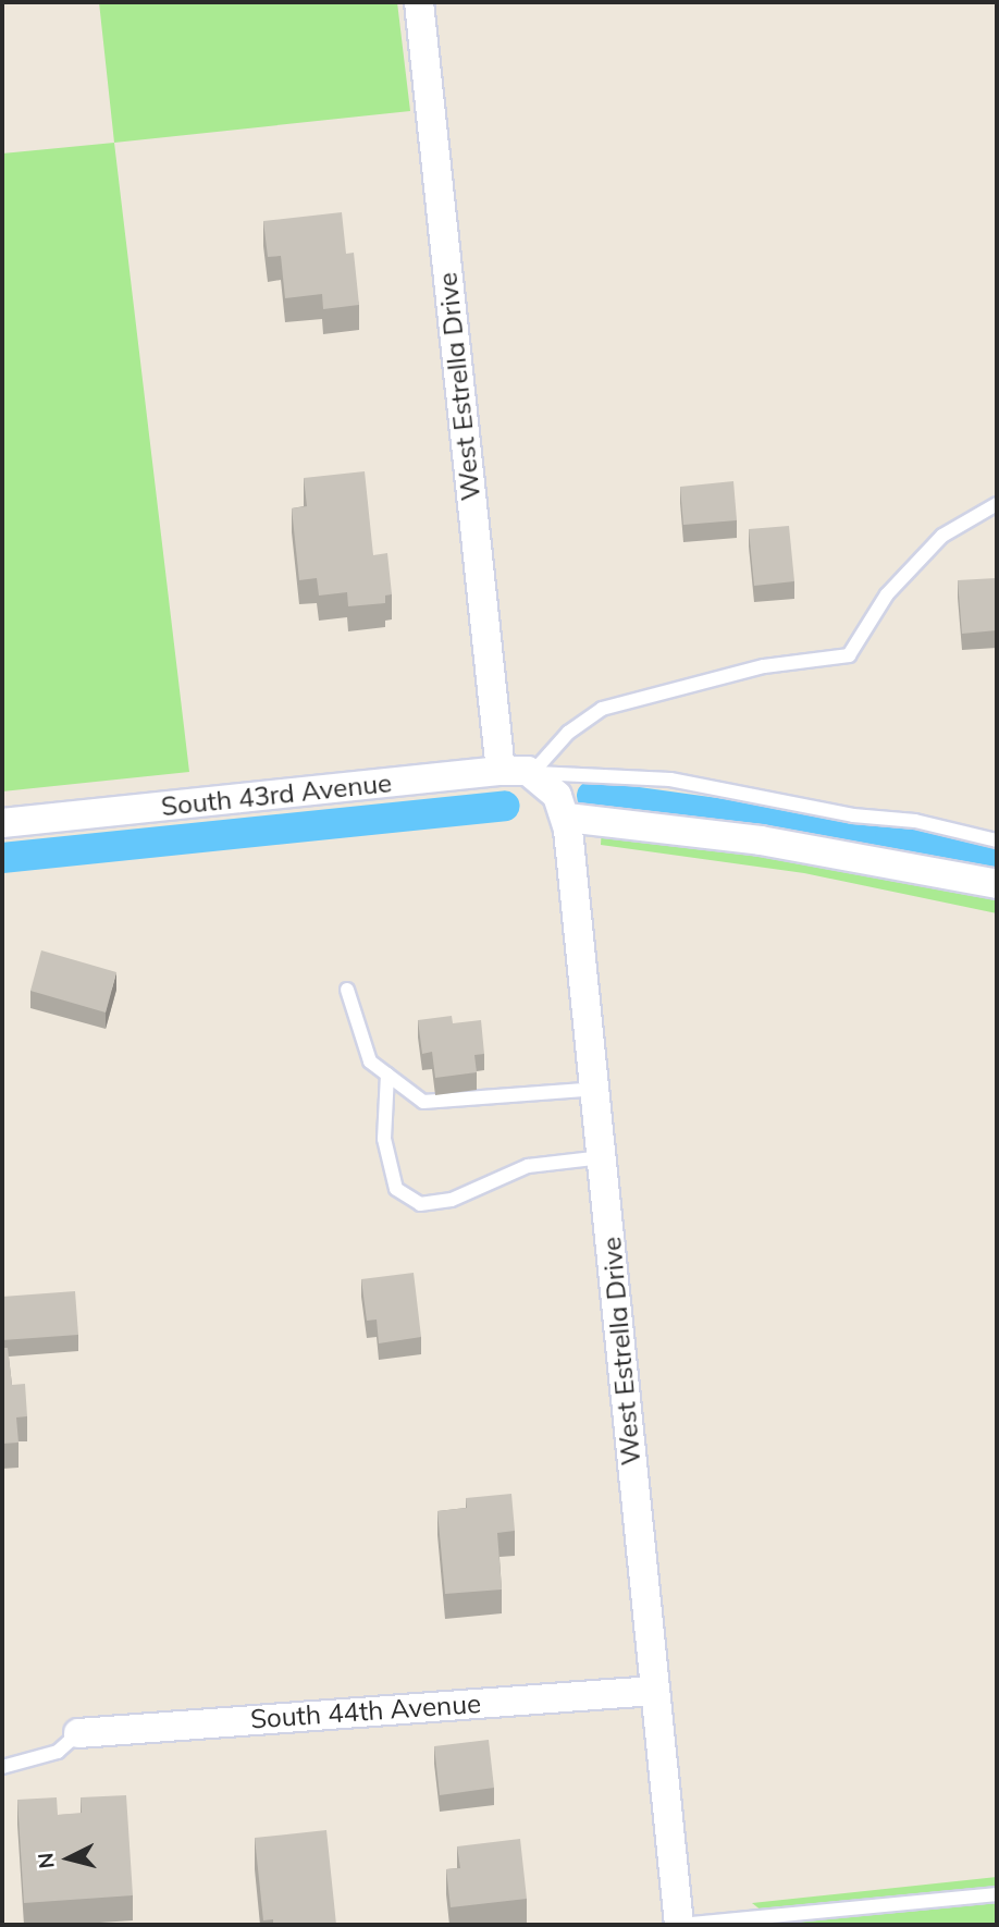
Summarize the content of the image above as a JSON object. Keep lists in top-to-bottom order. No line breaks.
{"streets":{"street":["West Estrella Drive","South 43rd Avenue","South 44th Avenue"]},"crossings":[["West Estrella Drive","South 43rd Avenue"],["West Estrella Drive","South 44th Avenue"]],"north":"left"}
